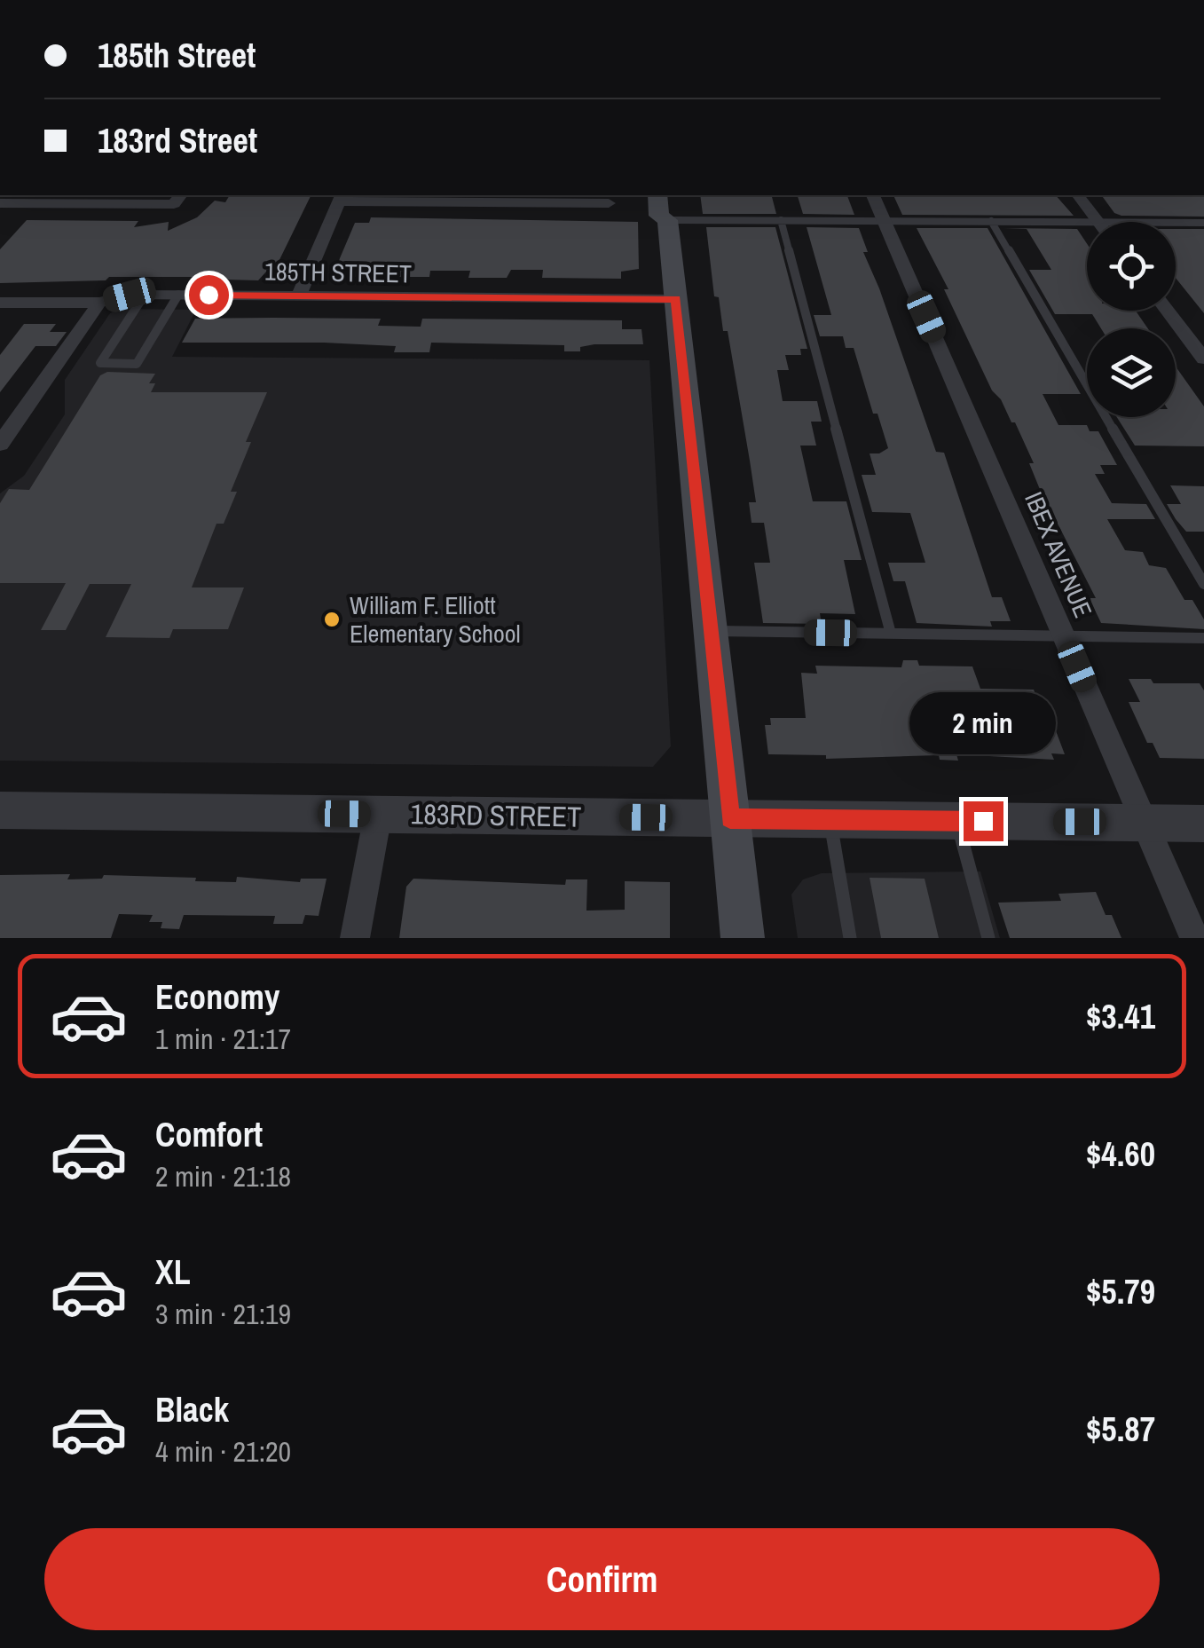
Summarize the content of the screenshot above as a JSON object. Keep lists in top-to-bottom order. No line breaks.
{"streets":{"street":["185TH STREET","IBEX AVENUE","183RD STREET"]},"crossings":[["IBEX AVENUE","183RD STREET"]],"places":["William F. Elliott Elementary School"],"page":{"banner":["185th Street","183rd Street"],"bubble":"2 min","list":[{"name":"Economy","note":"1 min · 21:17","value":"$3.41"},{"name":"Comfort","note":"2 min · 21:18","value":"$4.60"},{"name":"XL","note":"3 min · 21:19","value":"$5.79"},{"name":"Black","note":"4 min · 21:20","value":"$5.87"}],"buttons":"Confirm"}}
